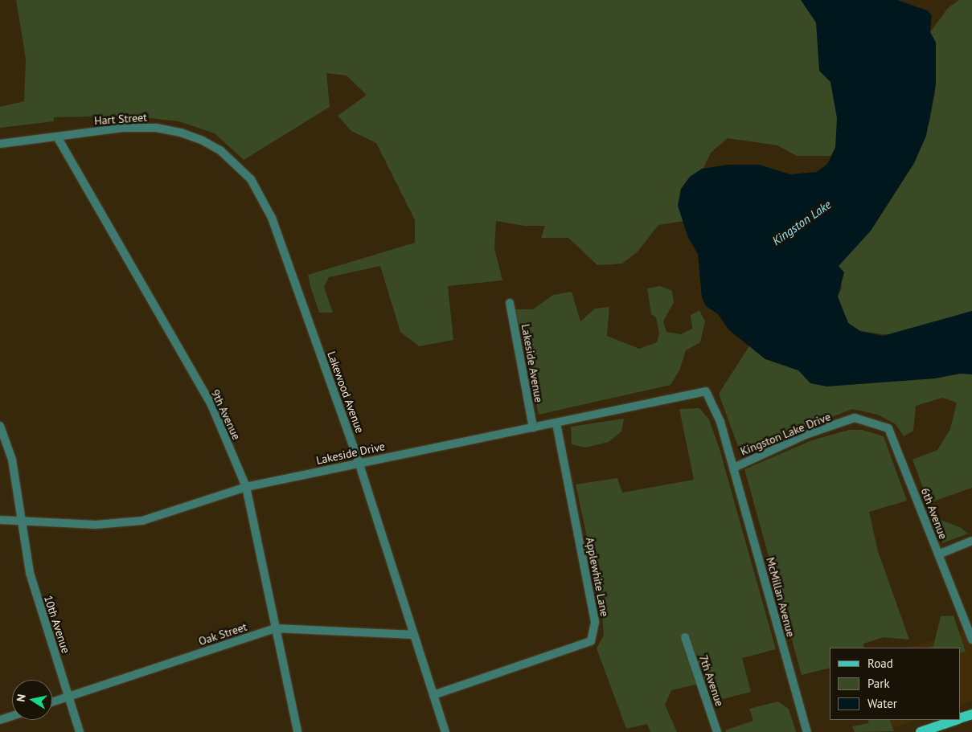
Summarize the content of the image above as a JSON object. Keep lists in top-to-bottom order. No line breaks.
{"streets":{"street":["Hart Street","Lakeside Avenue","Lakewood Avenue","9th Avenue","Kingston Lake Drive","Lakeside Drive","6th Avenue","Applewhite Lane","McMillan Avenue","10th Avenue","Oak Street","7th Avenue"]},"crossings":[["Hart Street","Lakewood Avenue"],["Hart Street","9th Avenue"],["Lakeside Avenue","Lakeside Drive"],["Lakewood Avenue","Lakeside Drive"],["Lakewood Avenue","Applewhite Lane"],["Lakewood Avenue","Oak Street"],["9th Avenue","Lakeside Drive"],["9th Avenue","Oak Street"],["Kingston Lake Drive","Lakeside Drive"],["Kingston Lake Drive","6th Avenue"],["Kingston Lake Drive","McMillan Avenue"],["Lakeside Drive","Applewhite Lane"],["Lakeside Drive","10th Avenue"],["10th Avenue","Oak Street"]],"water":["Kingston Lake"],"legend":["Road","Park","Water"],"north":"left"}
